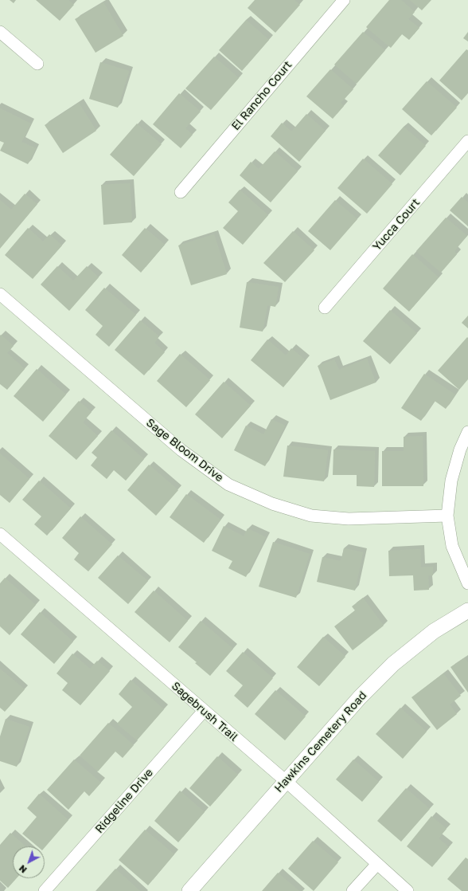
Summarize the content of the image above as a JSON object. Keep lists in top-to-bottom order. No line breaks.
{"streets":{"street":["El Rancho Court","Yucca Court","Sage Bloom Drive","Sagebrush Trail","Hawkins Cemetery Road","Ridgeline Drive"]},"crossings":[["Sagebrush Trail","Hawkins Cemetery Road"],["Sagebrush Trail","Ridgeline Drive"]],"north":"bottom left"}
